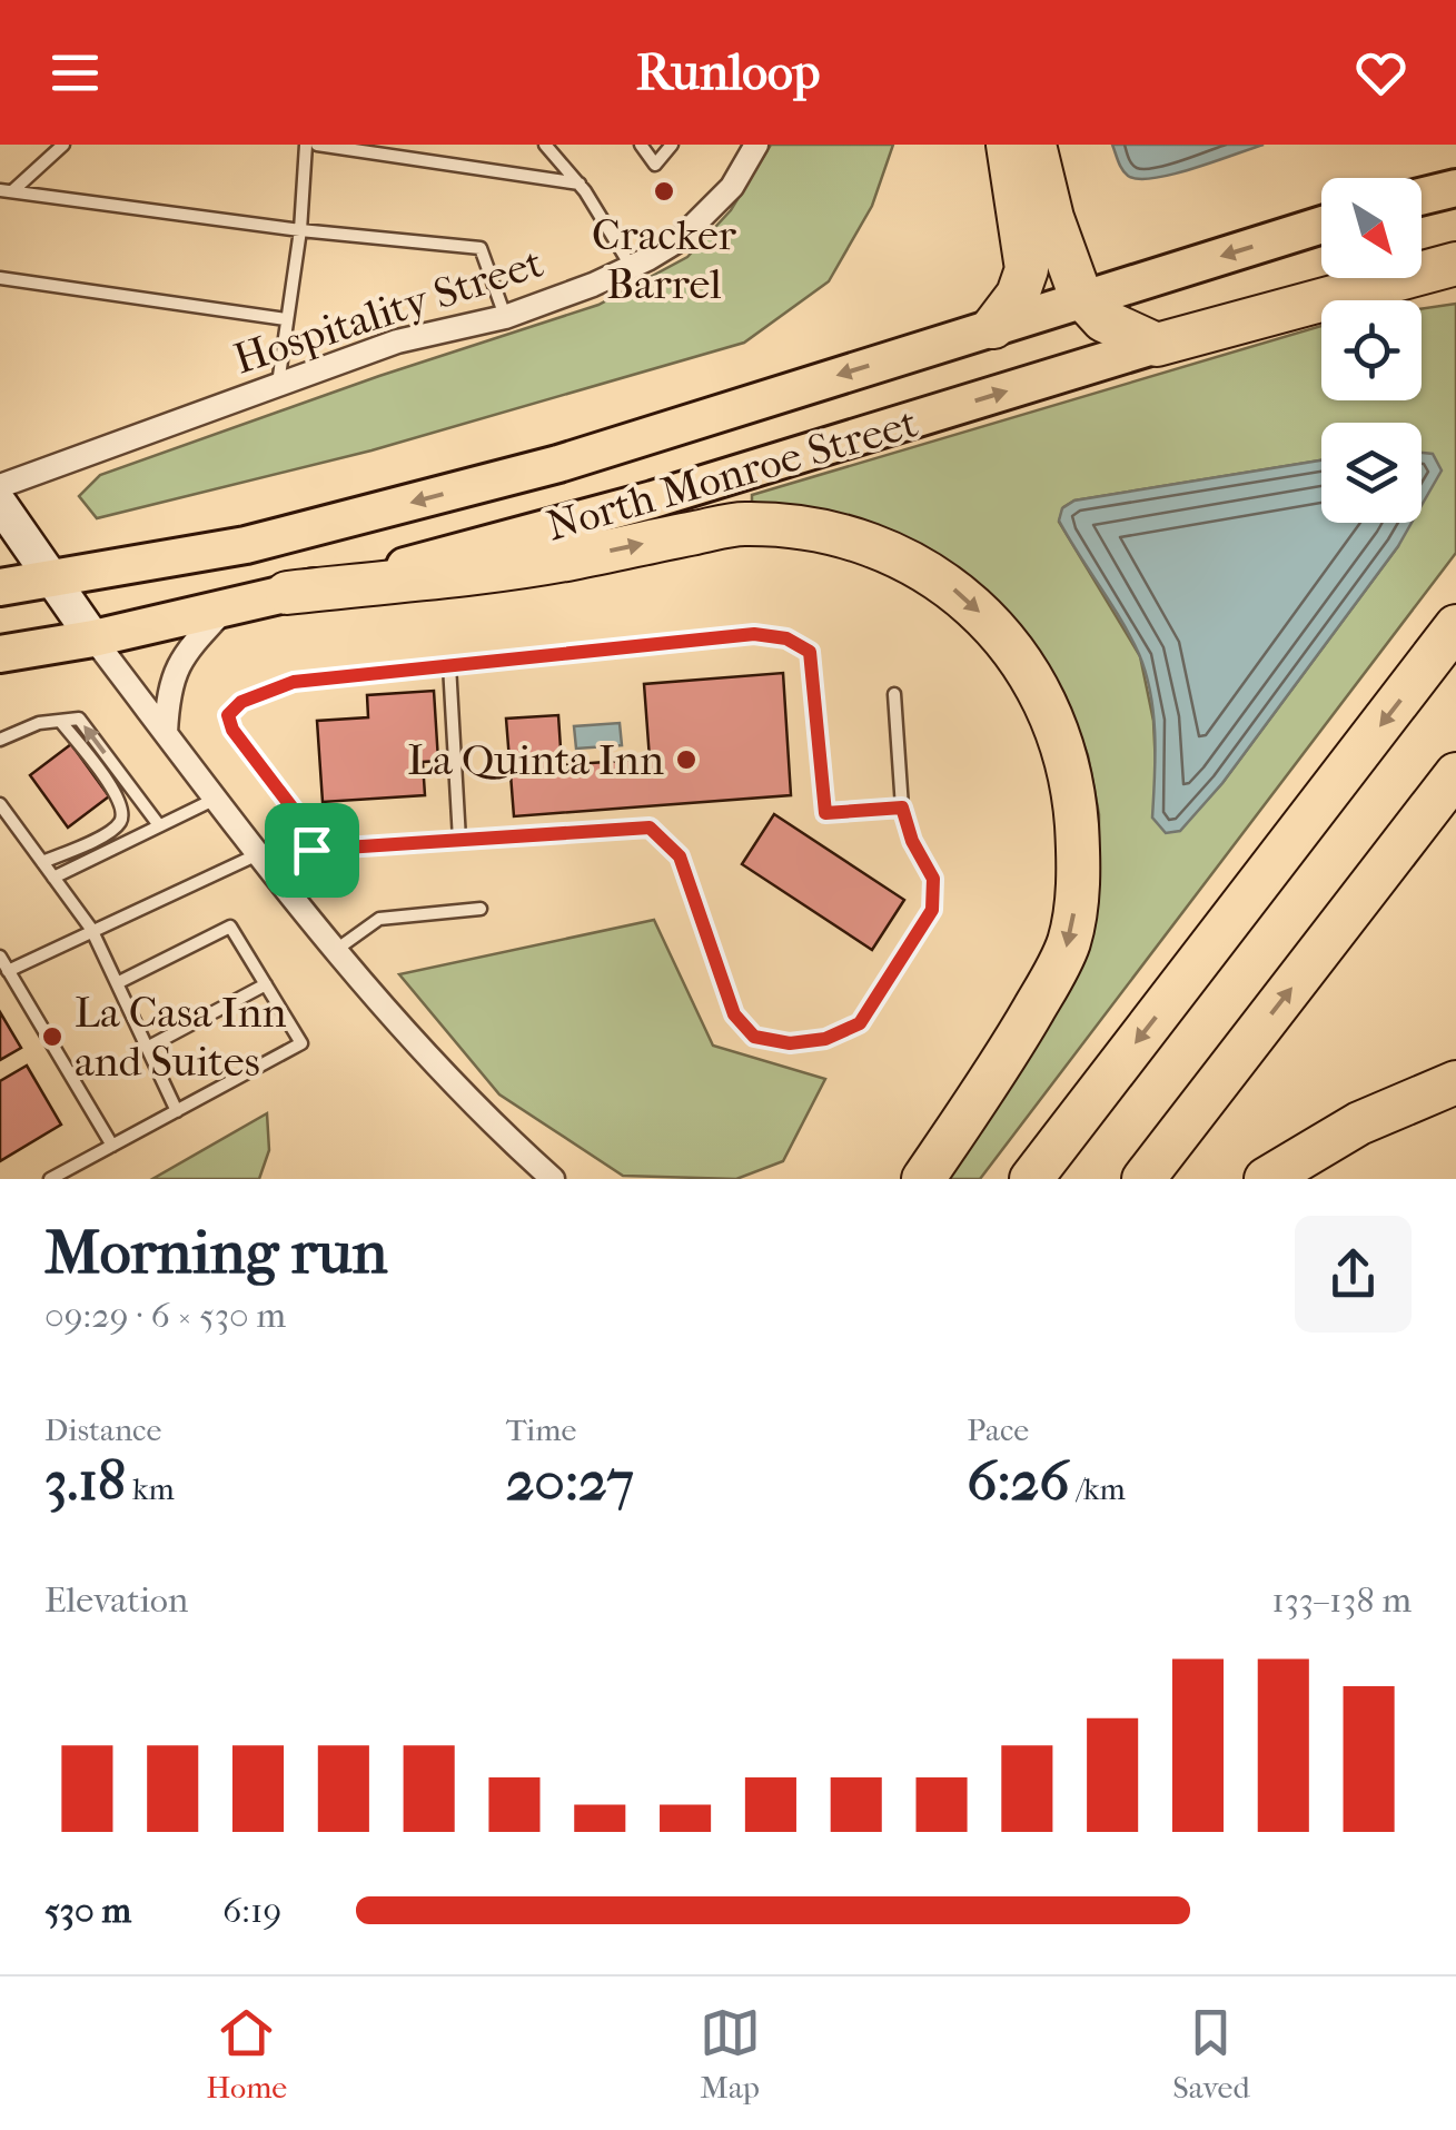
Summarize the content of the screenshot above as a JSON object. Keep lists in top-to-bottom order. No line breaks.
{"streets":{"highway":["North Monroe Street"],"street":["Hospitality Street"]},"places":["Cracker Barrel","La Quinta Inn","La Casa Inn and Suites"],"north":"bottom right","page":{"header":"Runloop","heading":["Morning run","09:29 · 6 × 530 m"],"stats":[["Distance","3.18 km"],["Time","20:27"],["Pace","6:26 /km"]],"chart":["Elevation","133–138 m"],"list":[{"name":"530 m","note":"6:19"}],"tabs":["Home","Map","Saved"]}}
